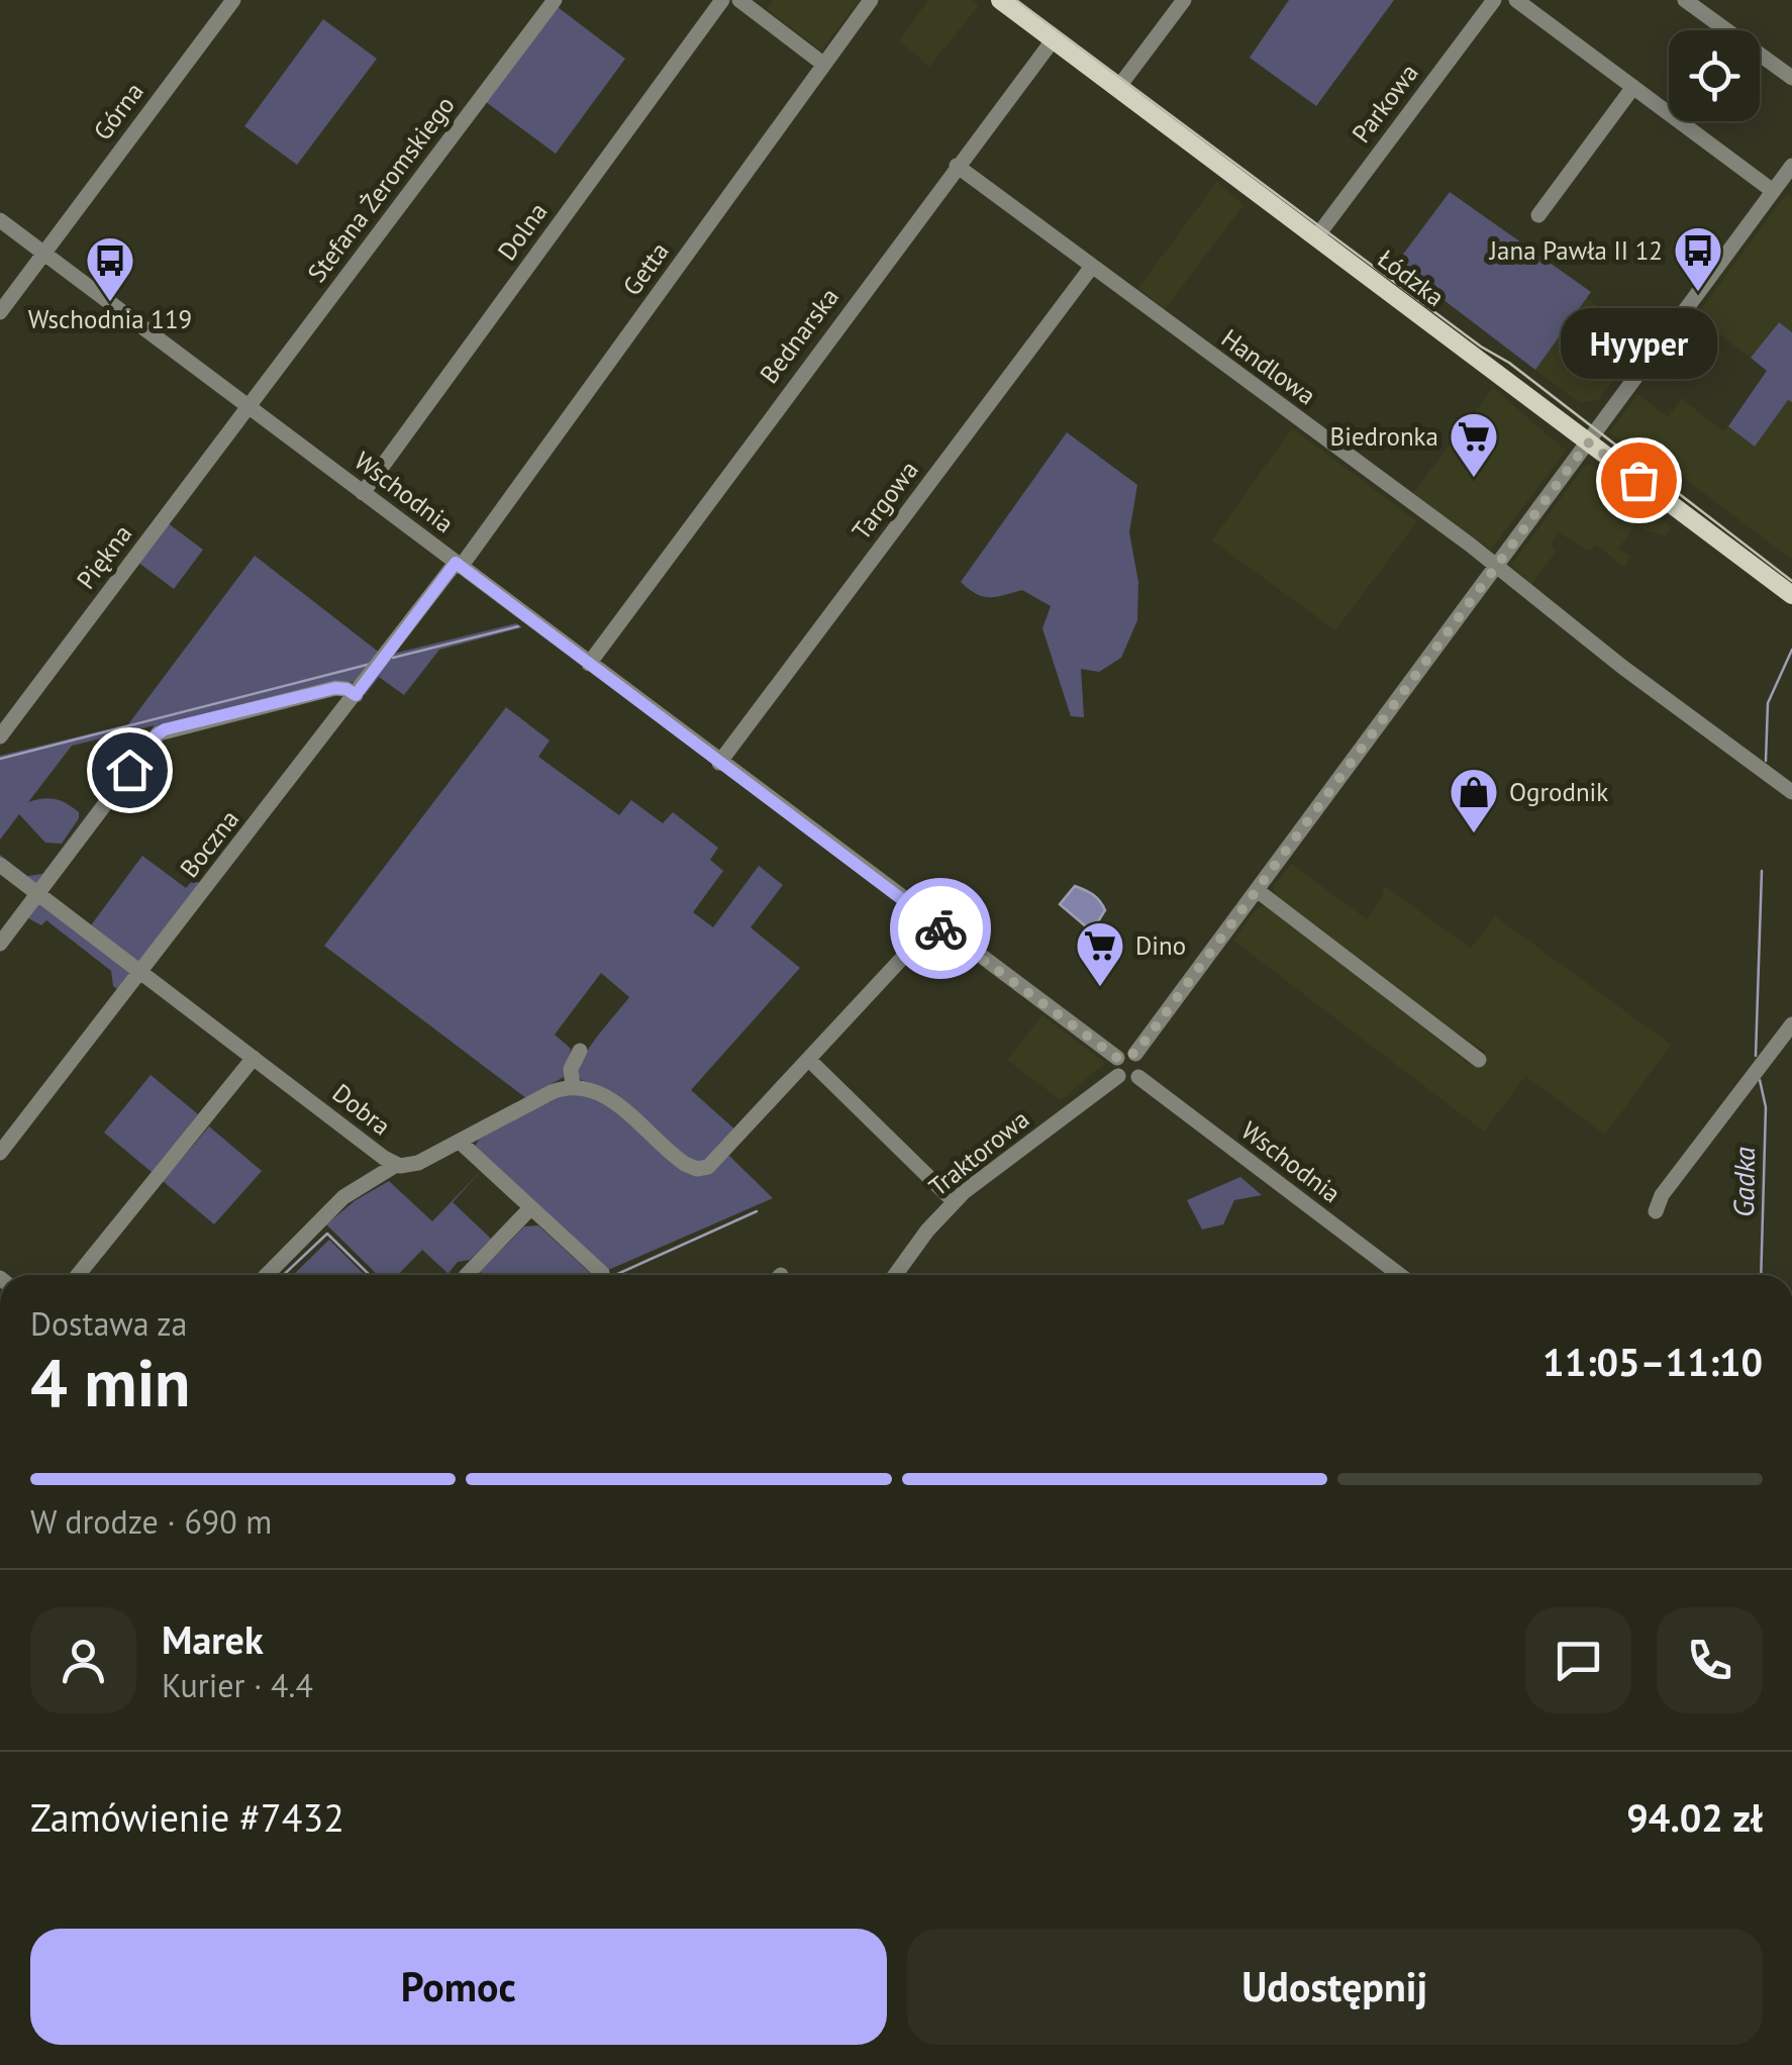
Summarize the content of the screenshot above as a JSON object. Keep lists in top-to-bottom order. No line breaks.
{"streets":{"main road":["Łódzka"],"street":["Parkowa","Górna","Stefana Żeromskiego","Dolna","Getta","Bednarska","Handlowa","Wschodnia","Targowa","Piękna","Boczna","Dobra","Traktorowa"]},"crossings":[["Parkowa","Łódzka"],["Górna","Wschodnia"],["Stefana Żeromskiego","Wschodnia"],["Stefana Żeromskiego","Piękna"],["Dolna","Wschodnia"],["Getta","Wschodnia"],["Getta","Boczna"],["Łódzka","Bednarska"],["Bednarska","Handlowa"],["Bednarska","Wschodnia"],["Handlowa","Targowa"],["Wschodnia","Targowa"],["Wschodnia","Piękna"],["Wschodnia","Boczna"],["Wschodnia","Traktorowa"],["Boczna","Dobra"]],"water":["Gadka"],"places":{"bus stop":["Jana Pawła II 12","Wschodnia 119"],"supermarket":["Biedronka","Dino"],"other":["Hyyper"],"shop":["Ogrodnik"]},"page":{"bubble":"Hyyper","heading":["4 min","Dostawa za","11:05–11:10"],"panel":["Marek","Kurier · 4.4","Zamówienie #7432","94.02 zł"],"bar":"W drodze · 690 m","buttons":["Pomoc","Udostępnij"]}}
